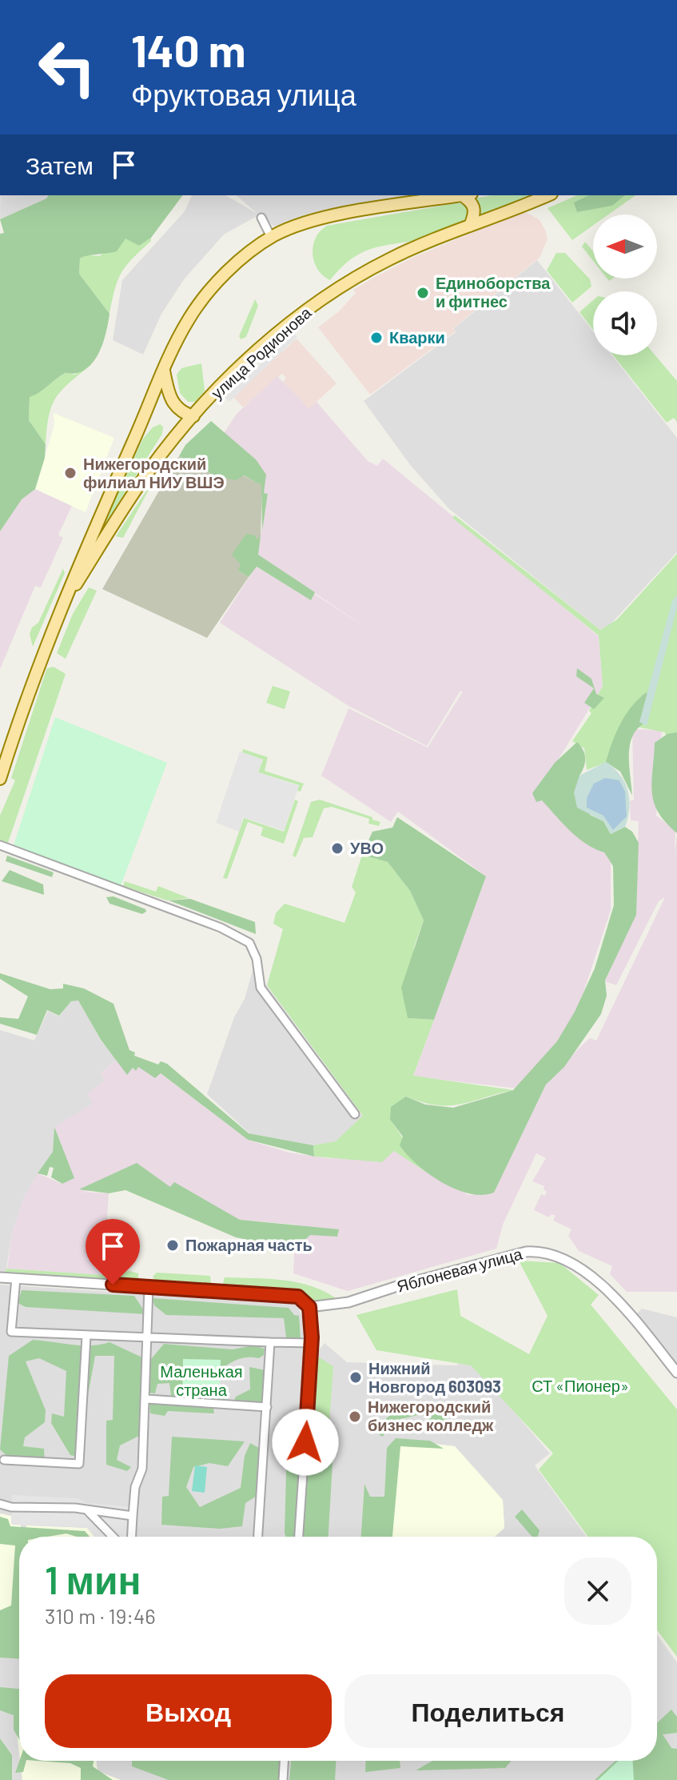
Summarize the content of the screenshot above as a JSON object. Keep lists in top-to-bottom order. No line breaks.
{"streets":{"main road":["улица Родионова"],"street":["Яблоневая улица"]},"parks":["Маленькая страна","СТ «Пионер»"],"places":["Единоборства и фитнес","Кварки","Нижегородский филиал НИУ ВШЭ","УВО","Пожарная часть","Нижний Новгород 603093","Нижегородский бизнес колледж"],"north":"left","page":{"turn":["140 m","Фруктовая улица"],"then":"Затем","heading":["1 мин","310 m · 19:46"],"buttons":["Выход","Поделиться"]}}
